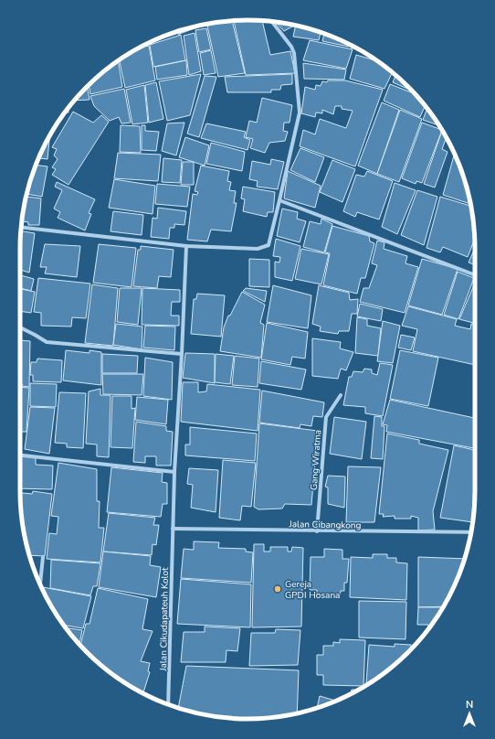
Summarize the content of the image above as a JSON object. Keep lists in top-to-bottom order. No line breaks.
{"streets":{"street":["Gang Wiratma","Jalan Cibangkong","Jalan Cikudapateuh Kolot"]},"crossings":[["Gang Wiratma","Jalan Cibangkong"],["Jalan Cibangkong","Jalan Cikudapateuh Kolot"]],"places":["Gereja GPDI Hosana"],"north":"top"}
